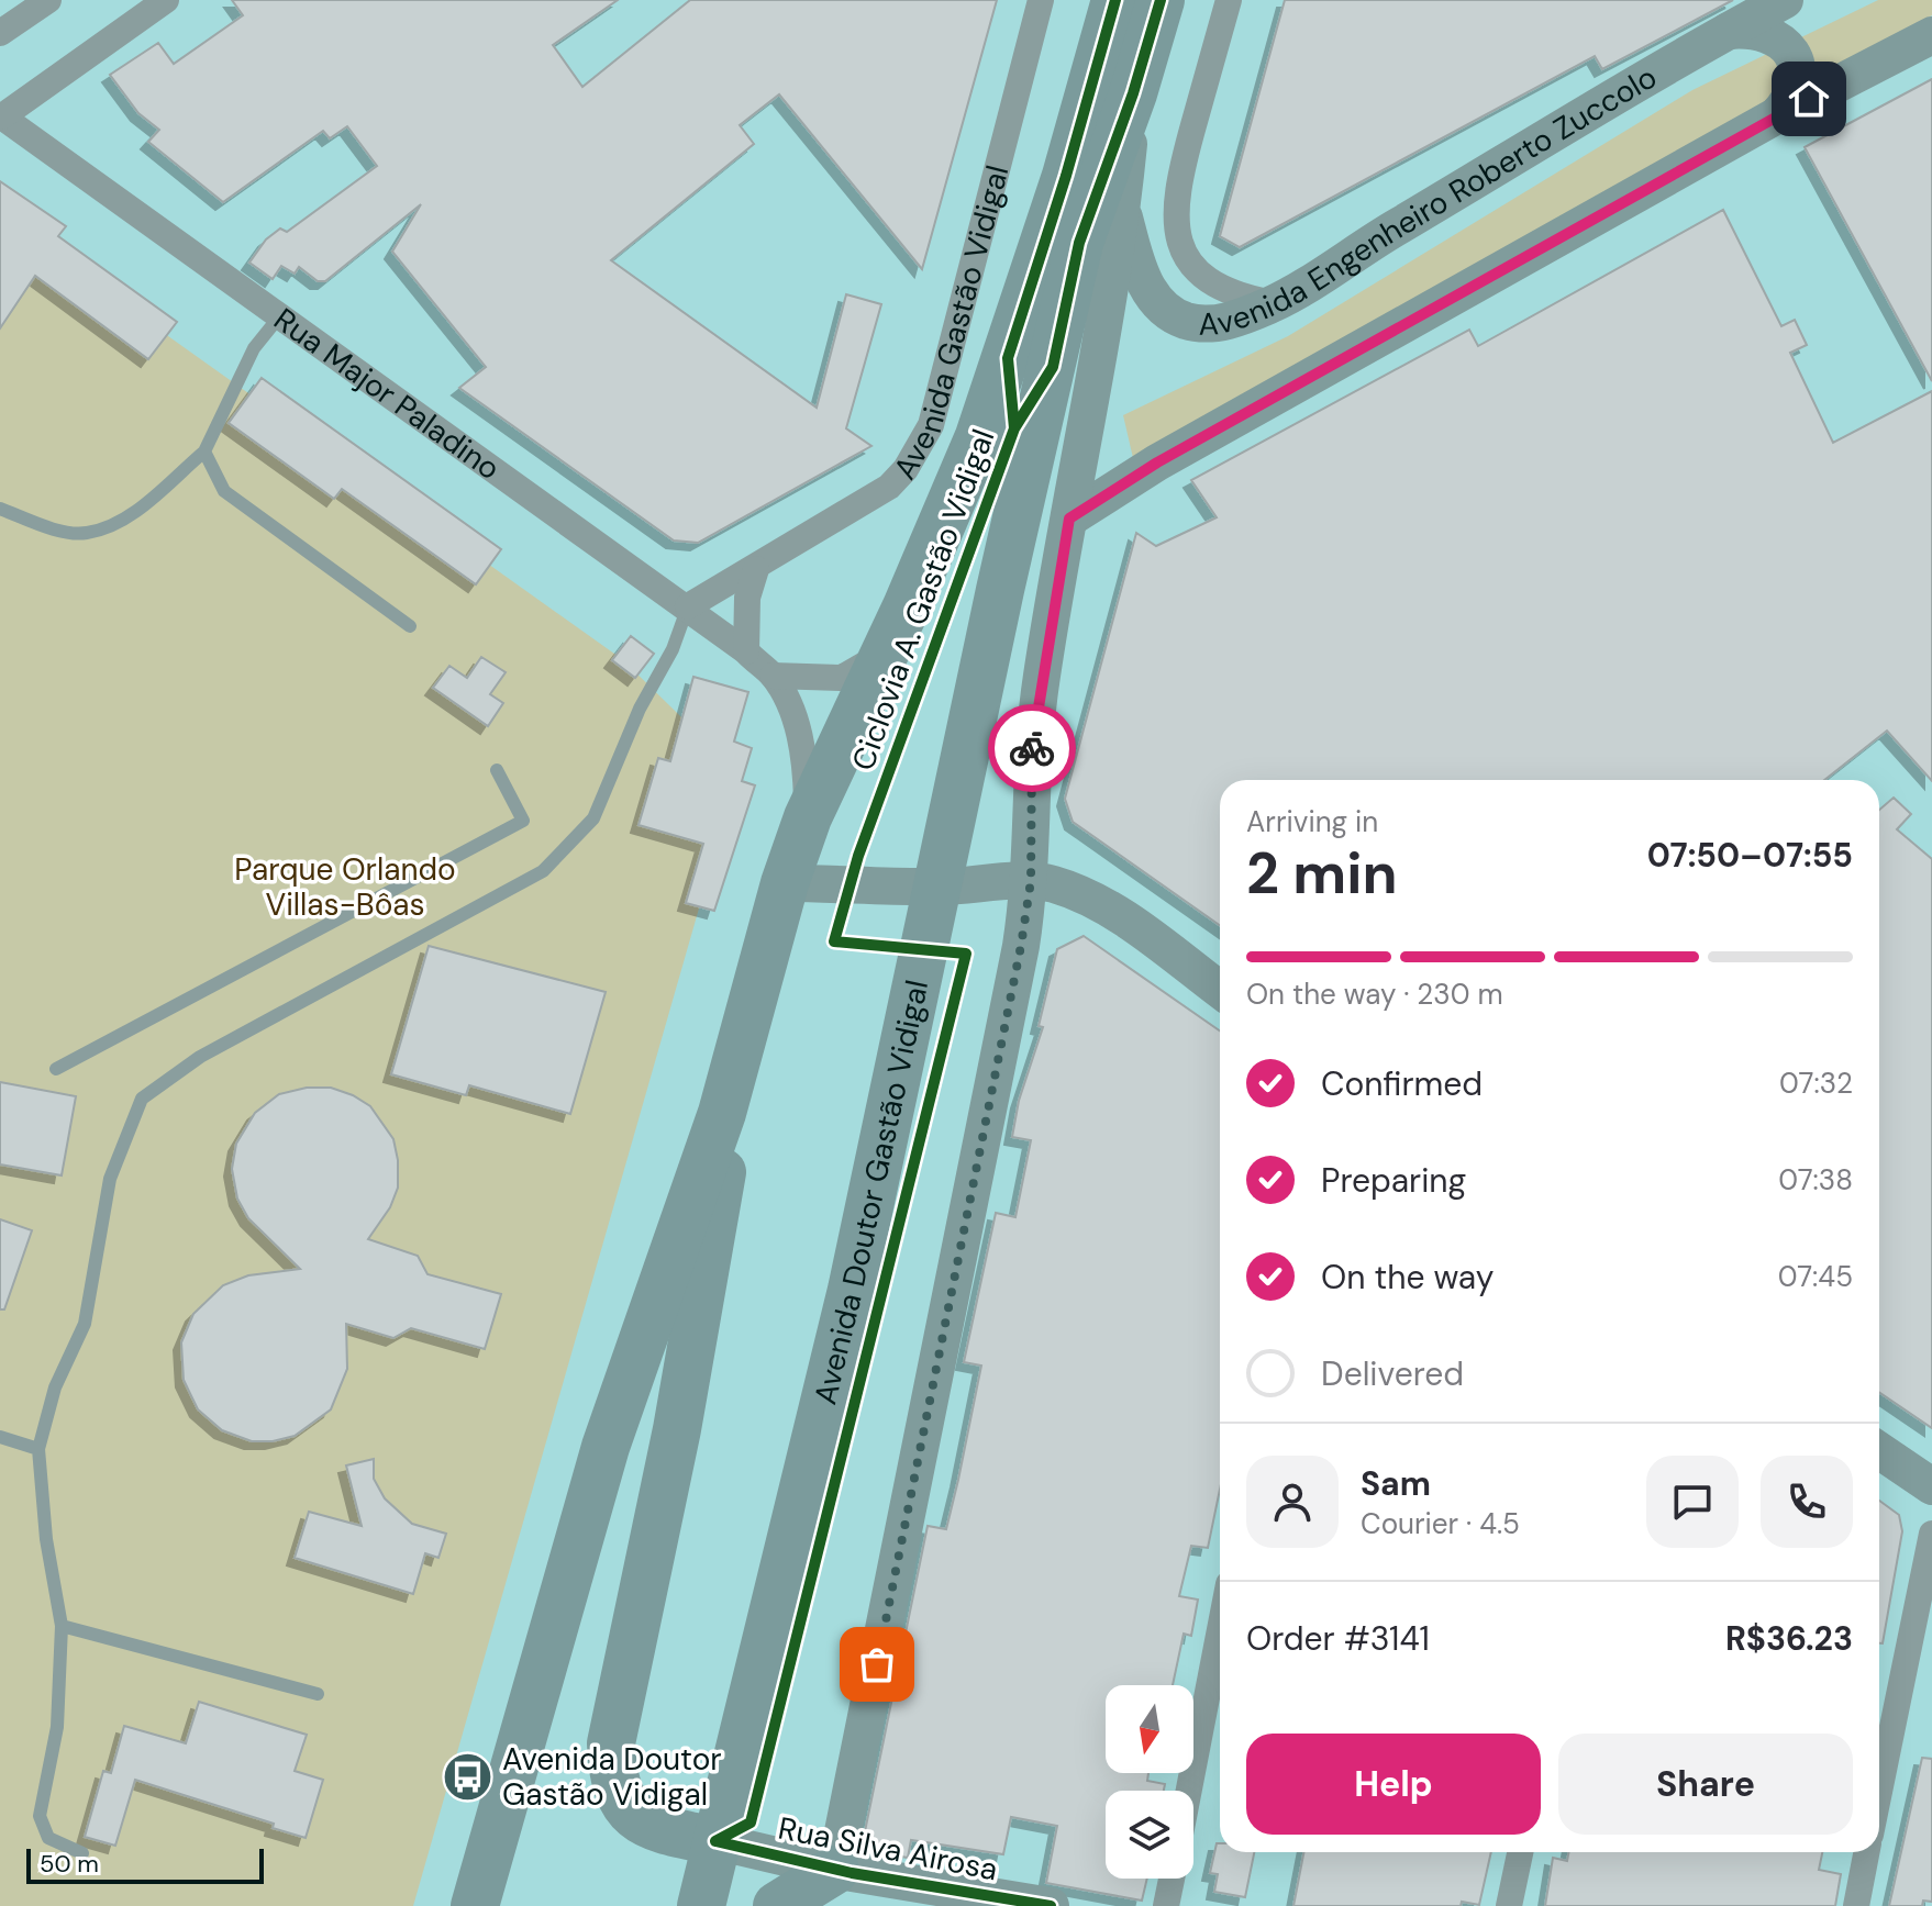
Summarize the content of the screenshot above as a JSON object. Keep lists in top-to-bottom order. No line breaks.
{"streets":{"highway":["Avenida Doutor Gastão Vidigal"],"street":["Avenida Engenheiro Roberto Zuccolo","Avenida Gastão Vidigal","Rua Major Paladino","Rua Silva Airosa"],"cycle path":["Ciclovia A. Gastão Vidigal"]},"crossings":[["Avenida Gastão Vidigal","Rua Major Paladino"],["Avenida Doutor Gastão Vidigal","Rua Silva Airosa"]],"parks":["Parque Orlando Villas-Bôas"],"places":{"bus stop":["Avenida Doutor Gastão Vidigal"]},"scale_bar":"50 m","north":"bottom","page":{"heading":["2 min","Arriving in","07:50–07:55"],"panel":["Sam","Courier · 4.5","Order #3141","R$36.23"],"bar":"On the way · 230 m","list":[["Confirmed","07:32"],["Preparing","07:38"],["On the way","07:45"],"Delivered"],"buttons":["Help","Share"],"scale":"50 m"}}
